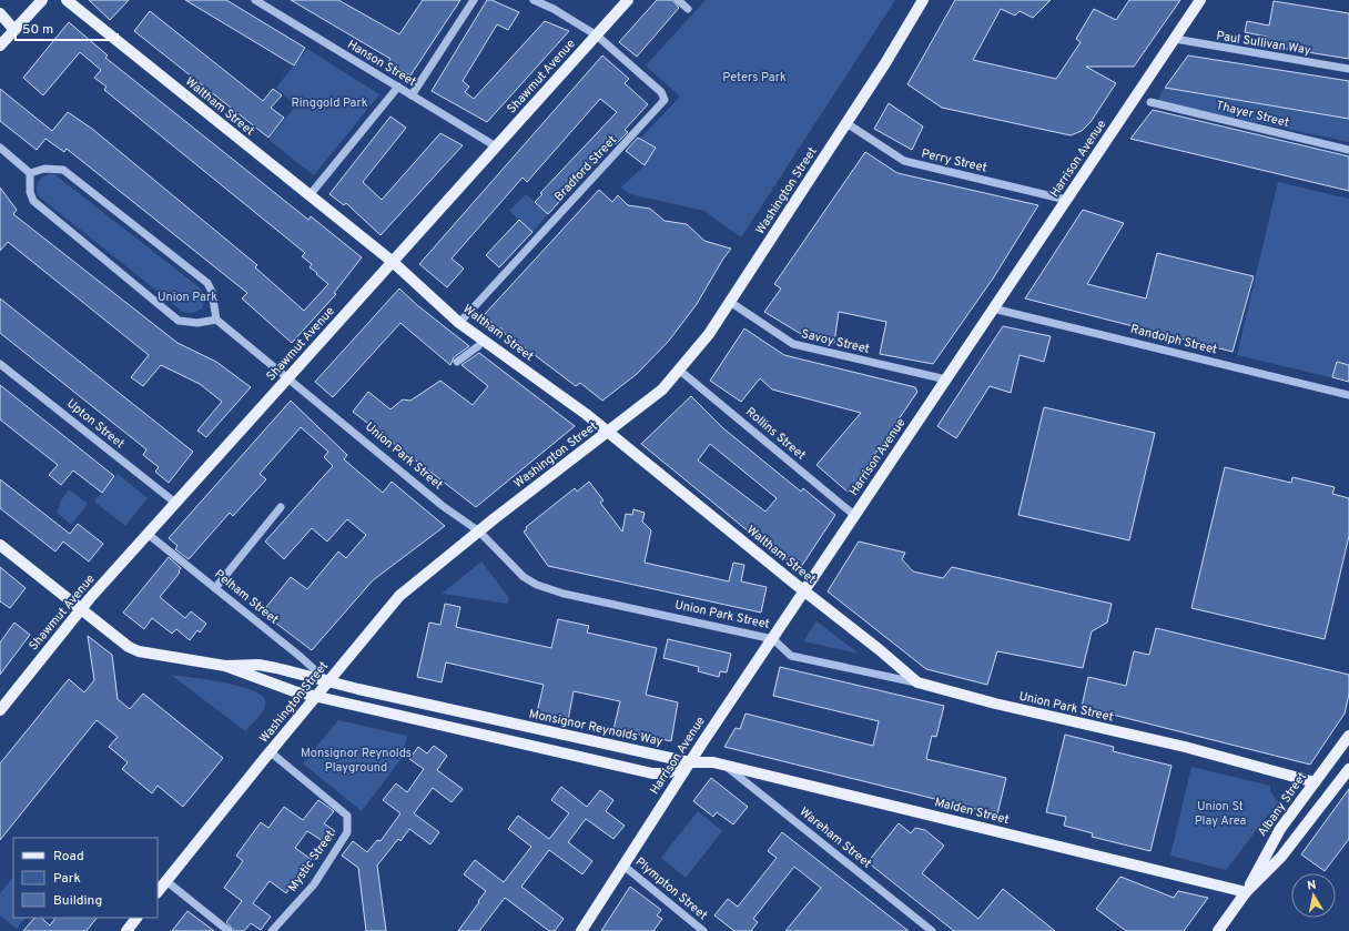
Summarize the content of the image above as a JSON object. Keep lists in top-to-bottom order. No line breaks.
{"streets":{"main road":["Shawmut Avenue","Waltham Street","Harrison Avenue","Washington Street","Union Park Street","Monsignor Reynolds Way","Albany Street","Malden Street"],"street":["Paul Sullivan Way","Hanson Street","Thayer Street","Perry Street","Bradford Street","Randolph Street","Savoy Street","Upton Street","Rollins Street","Pelham Street","Wareham Street","Mystic Street","Plympton Street"]},"crossings":[["Paul Sullivan Way","Harrison Avenue"],["Hanson Street","Shawmut Avenue"],["Shawmut Avenue","Waltham Street"],["Shawmut Avenue","Bradford Street"],["Shawmut Avenue","Upton Street"],["Shawmut Avenue","Union Park Street"],["Shawmut Avenue","Pelham Street"],["Waltham Street","Harrison Avenue"],["Waltham Street","Bradford Street"],["Waltham Street","Washington Street"],["Waltham Street","Union Park Street"],["Harrison Avenue","Perry Street"],["Harrison Avenue","Randolph Street"],["Harrison Avenue","Savoy Street"],["Harrison Avenue","Rollins Street"],["Harrison Avenue","Union Park Street"],["Harrison Avenue","Monsignor Reynolds Way"],["Harrison Avenue","Malden Street"],["Harrison Avenue","Plympton Street"],["Perry Street","Washington Street"],["Washington Street","Savoy Street"],["Washington Street","Rollins Street"],["Washington Street","Union Park Street"],["Washington Street","Pelham Street"],["Washington Street","Monsignor Reynolds Way"],["Washington Street","Mystic Street"],["Union Park Street","Albany Street"],["Pelham Street","Monsignor Reynolds Way"],["Monsignor Reynolds Way","Malden Street"],["Albany Street","Malden Street"],["Malden Street","Wareham Street"]],"parks":["Peters Park","Ringgold Park","Union Park","Monsignor Reynolds Playground","Union St Play Area"],"legend":["Road","Park","Building"],"scale_bar":"50 m","north":"top"}
